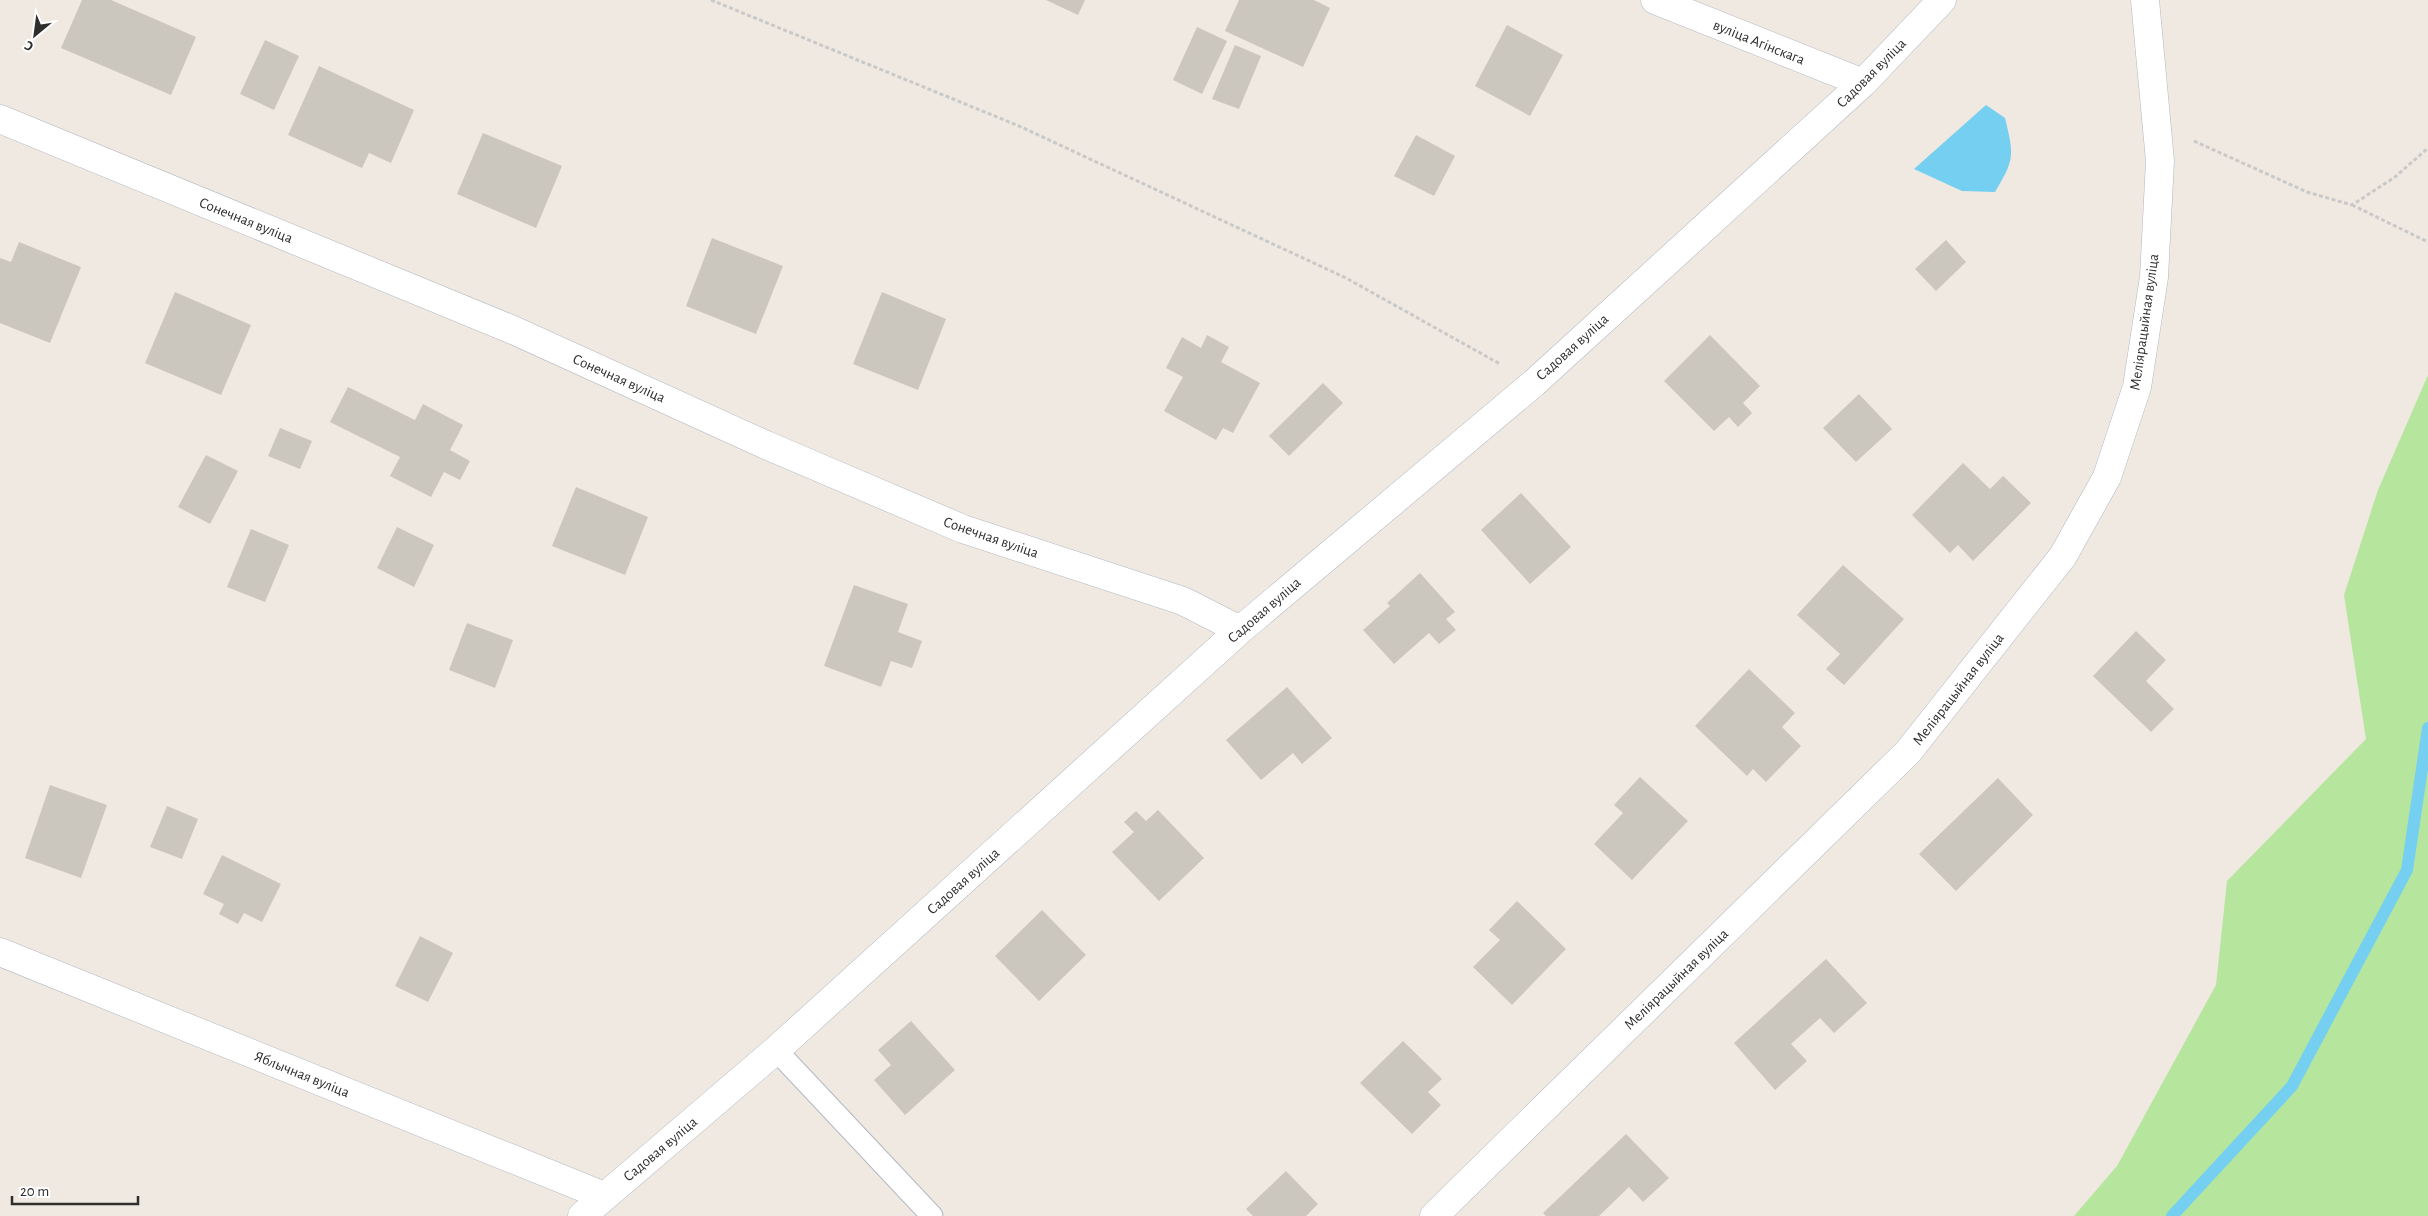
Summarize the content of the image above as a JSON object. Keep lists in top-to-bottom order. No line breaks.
{"streets":{"street":["вуліца Агінскага","Садовая вуліца","Сонечная вуліца","Меліярацыйная вуліца","Яблычная вуліца"]},"crossings":[["вуліца Агінскага","Садовая вуліца"],["Садовая вуліца","Сонечная вуліца"],["Садовая вуліца","Яблычная вуліца"]],"scale_bar":"20 m","north":"bottom left"}
